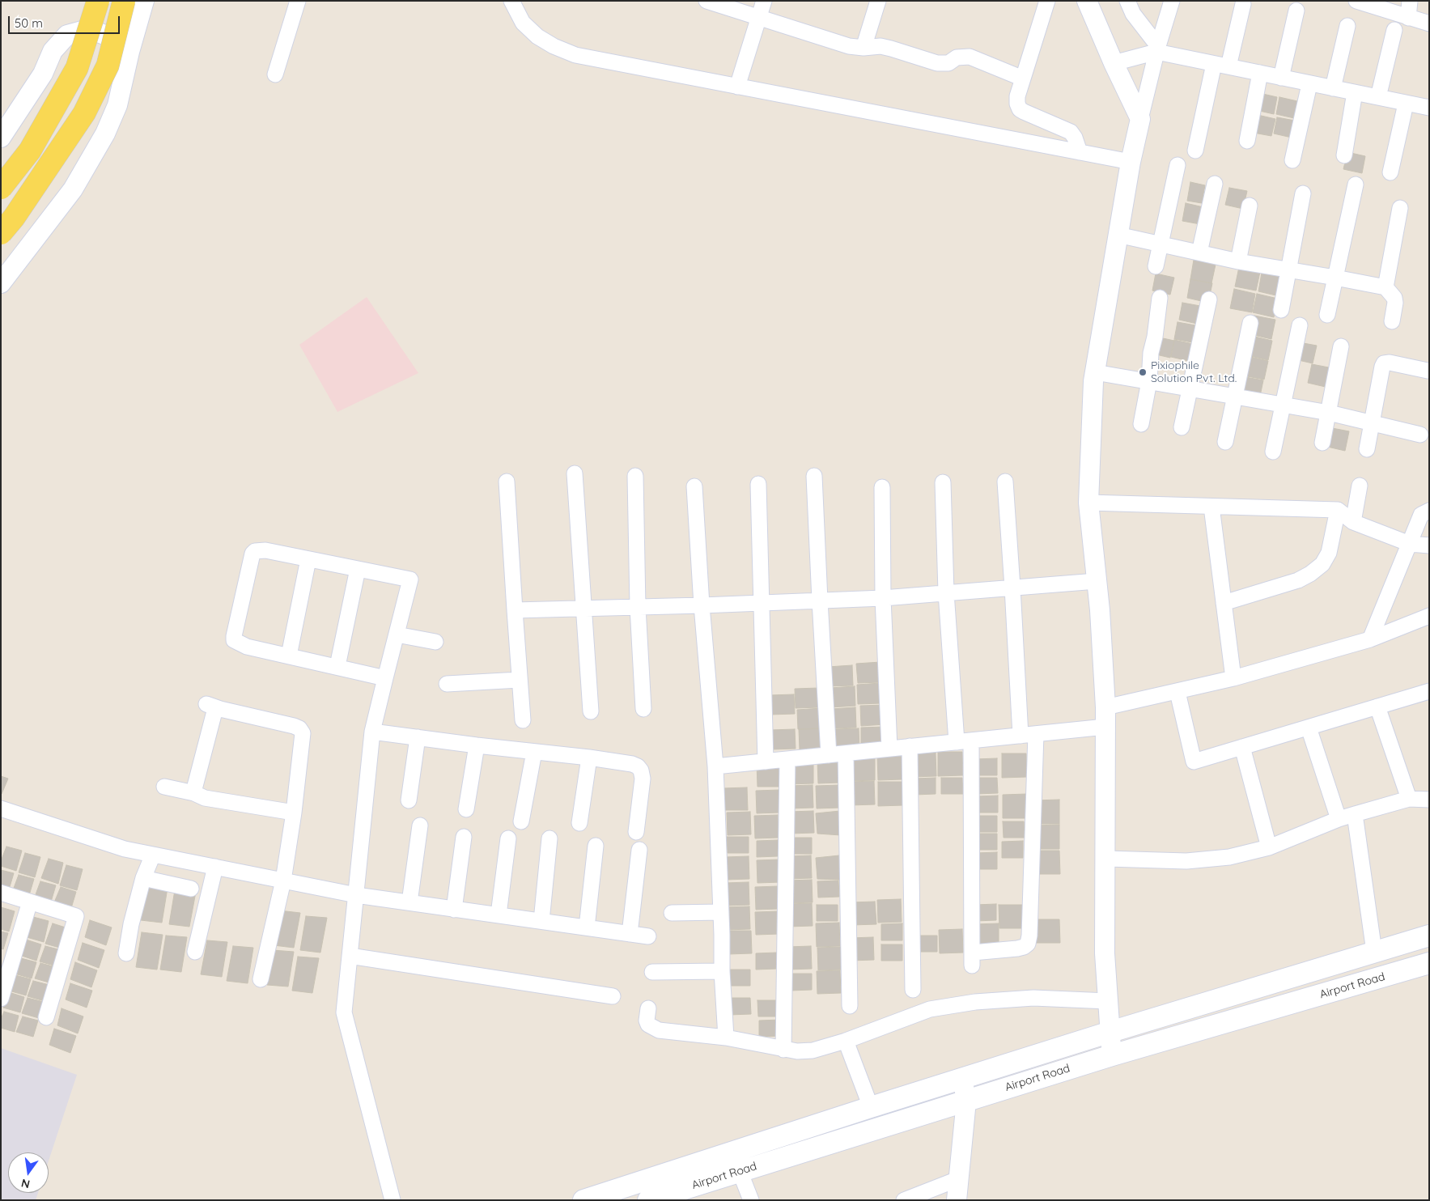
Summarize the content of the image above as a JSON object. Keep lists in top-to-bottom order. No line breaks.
{"streets":{"main road":["Airport Road"]},"places":["Pixiophile Solution Pvt. Ltd."],"scale_bar":"50 m","north":"bottom"}
